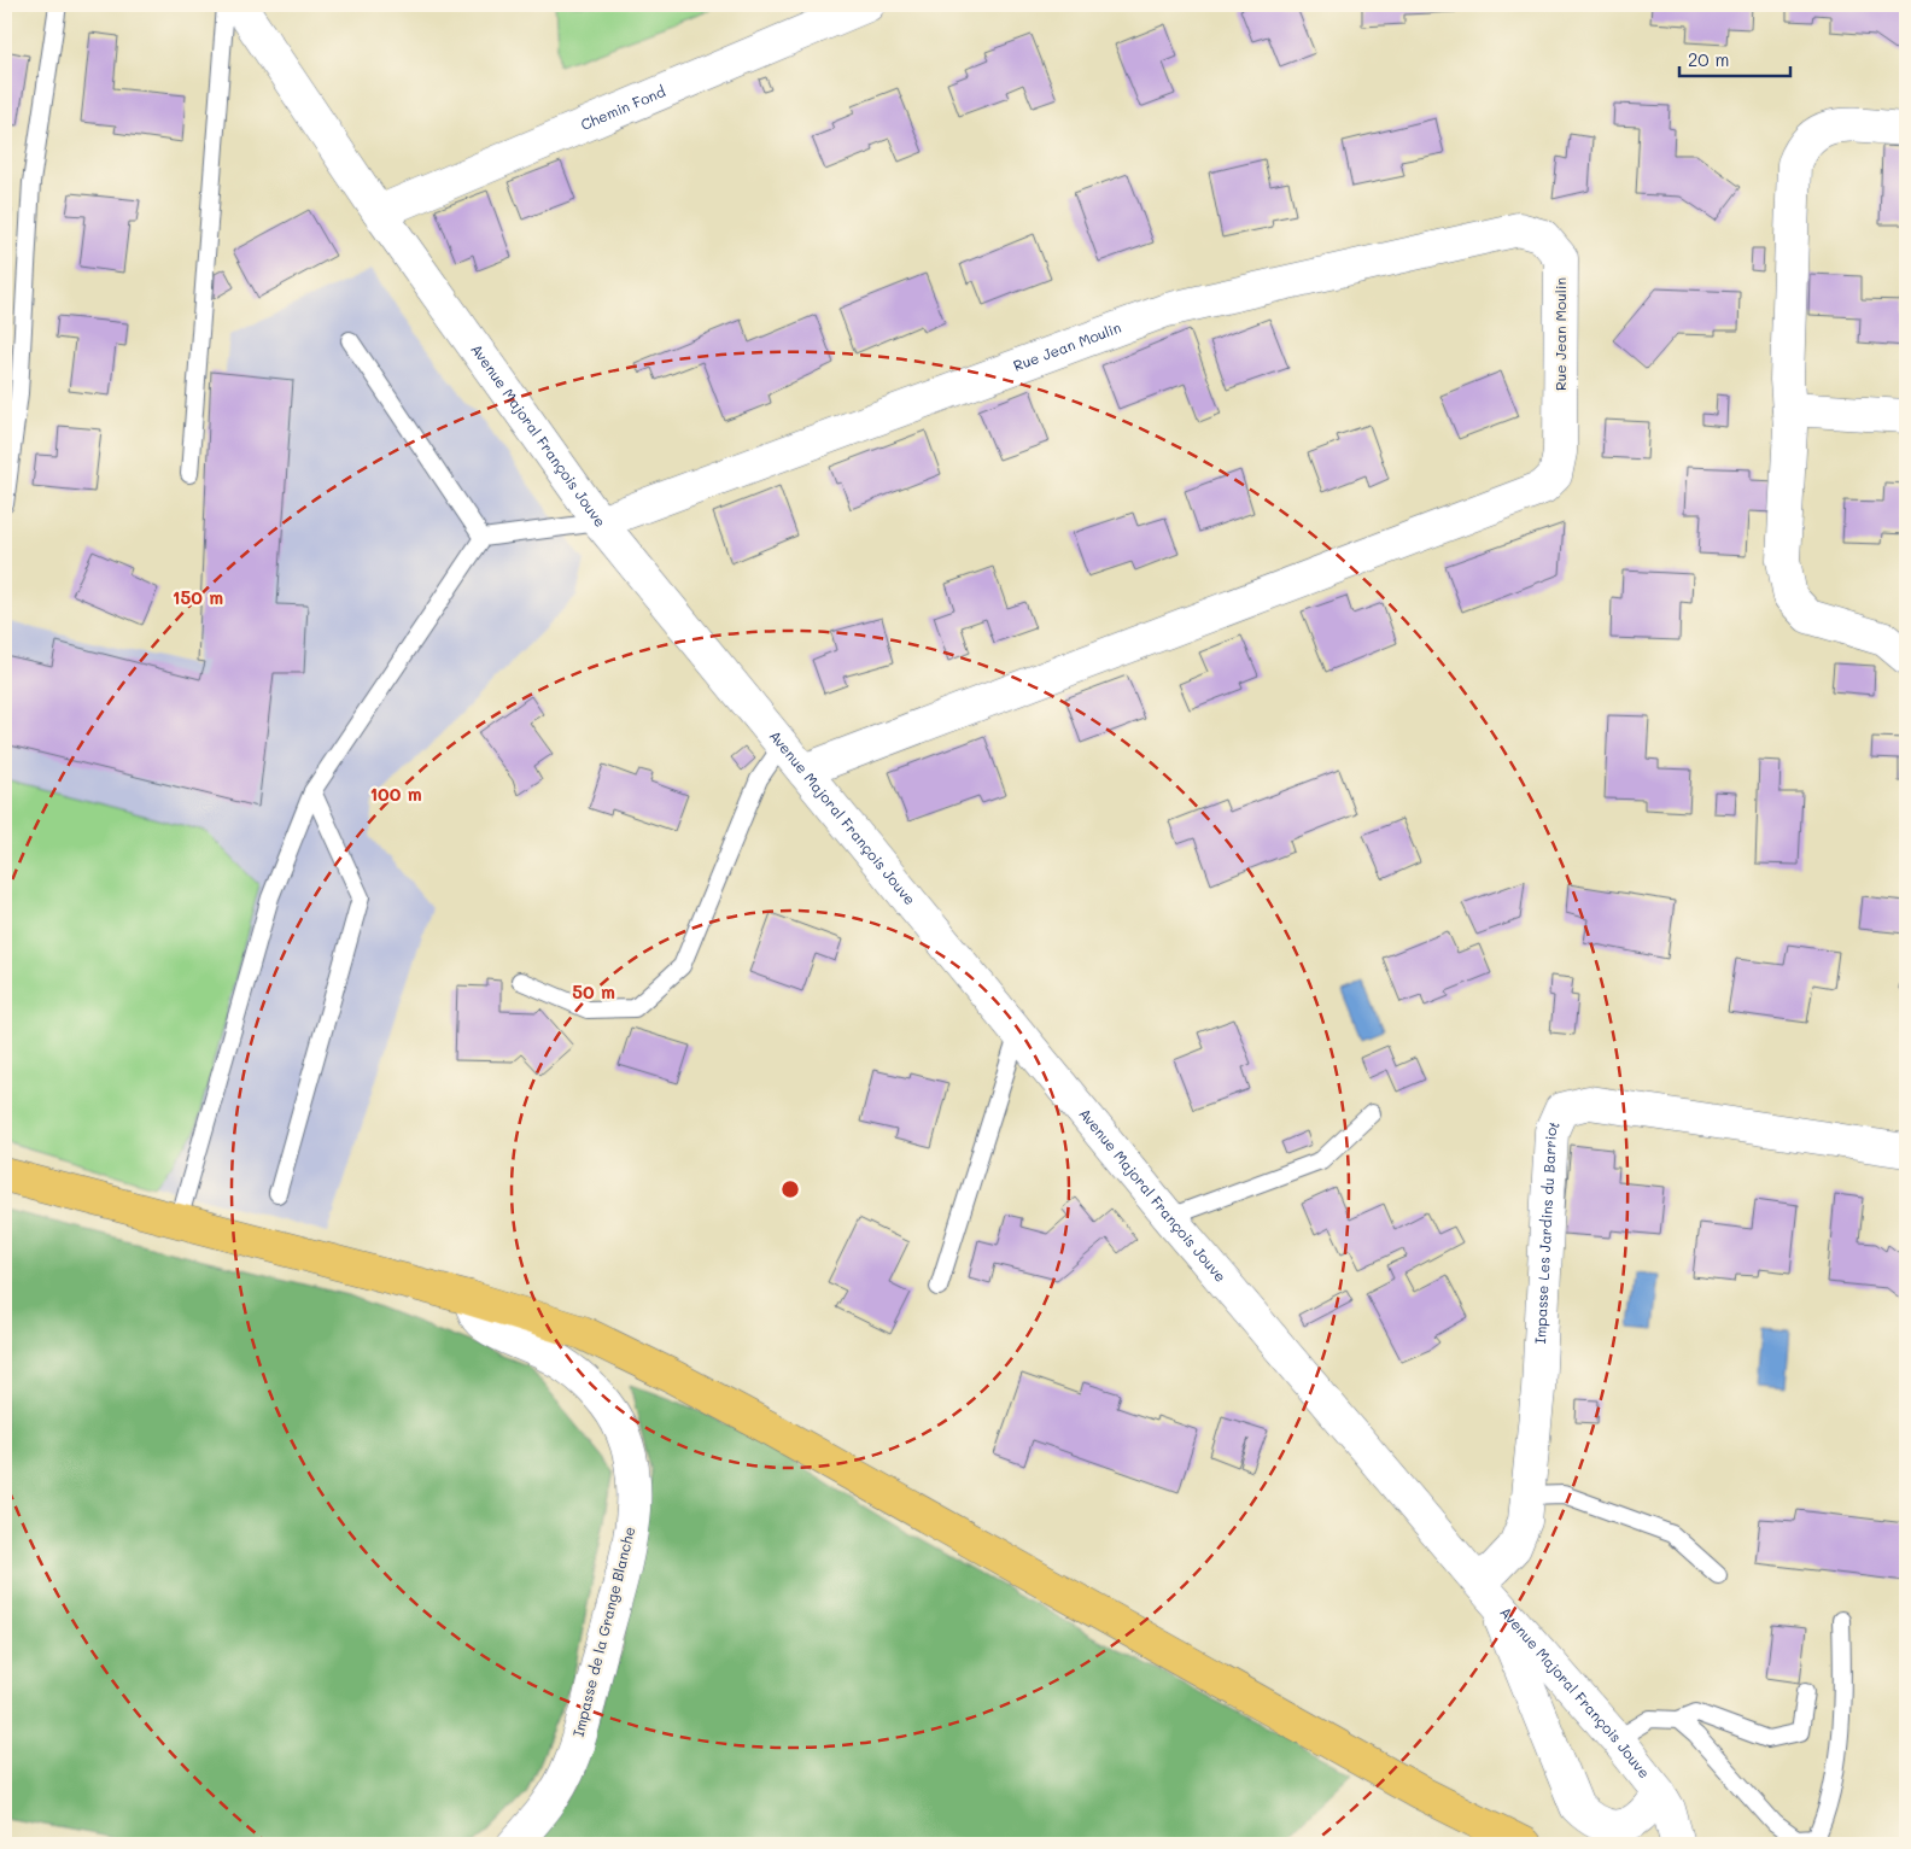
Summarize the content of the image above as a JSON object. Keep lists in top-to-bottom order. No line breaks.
{"streets":{"street":["Chemin Fond","Rue Jean Moulin","Avenue Majoral François Jouve","Impasse Les Jardins du Barriot","Impasse de la Grange Blanche"]},"crossings":[["Chemin Fond","Avenue Majoral François Jouve"],["Rue Jean Moulin","Avenue Majoral François Jouve"],["Avenue Majoral François Jouve","Impasse Les Jardins du Barriot"]],"scale_bar":"20 m","rings":["150 m","100 m","50 m"]}
